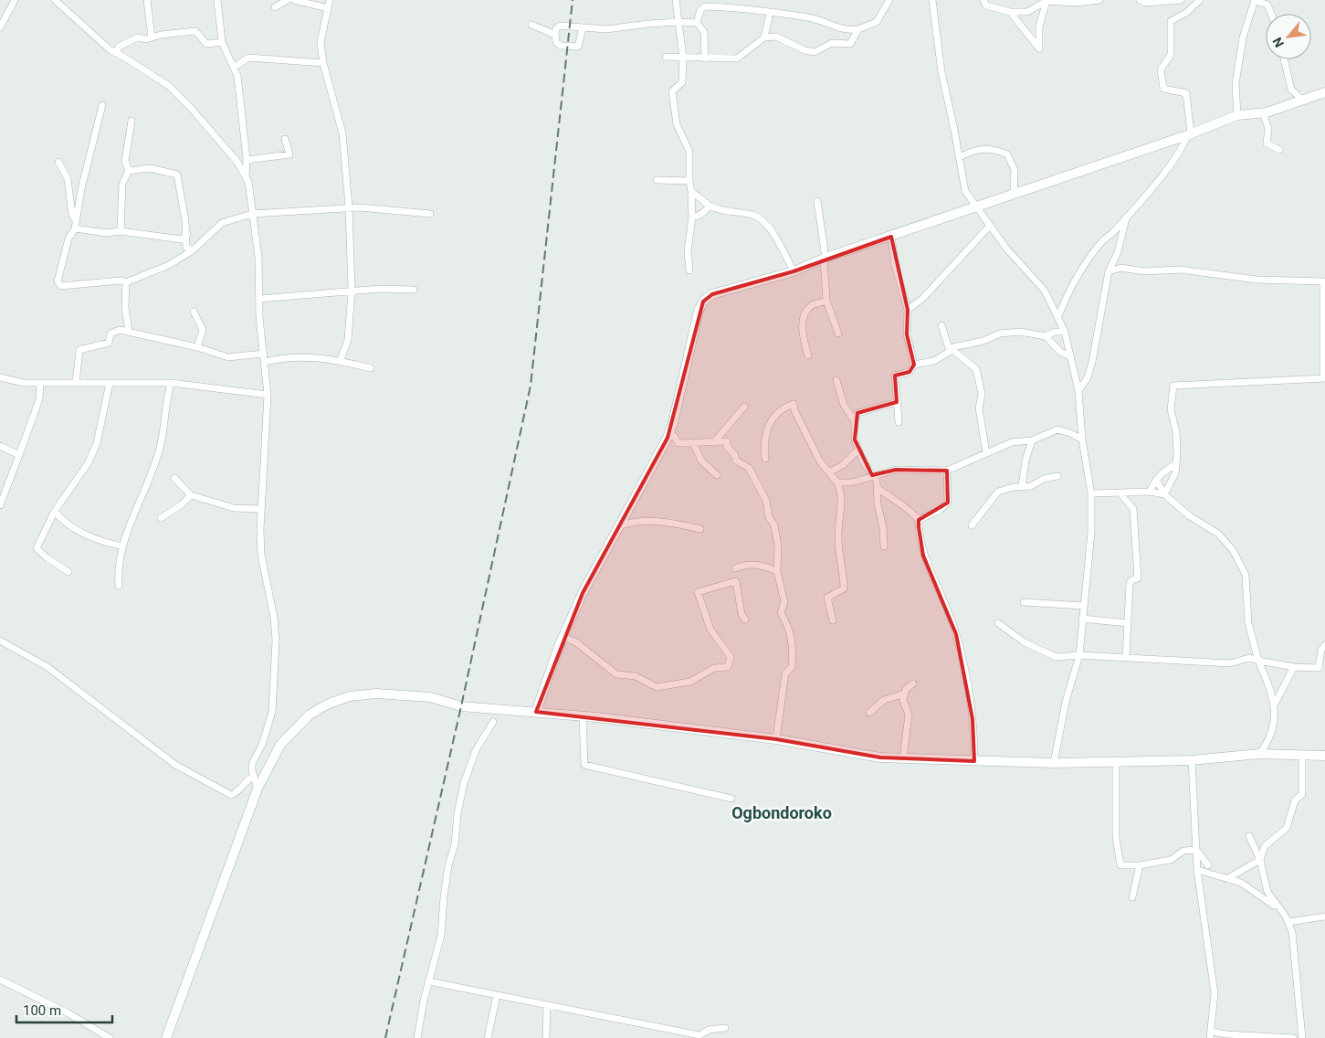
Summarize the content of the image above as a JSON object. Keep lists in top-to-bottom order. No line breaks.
{"districts":["Ogbondoroko"],"scale_bar":"100 m","north":"bottom left"}
